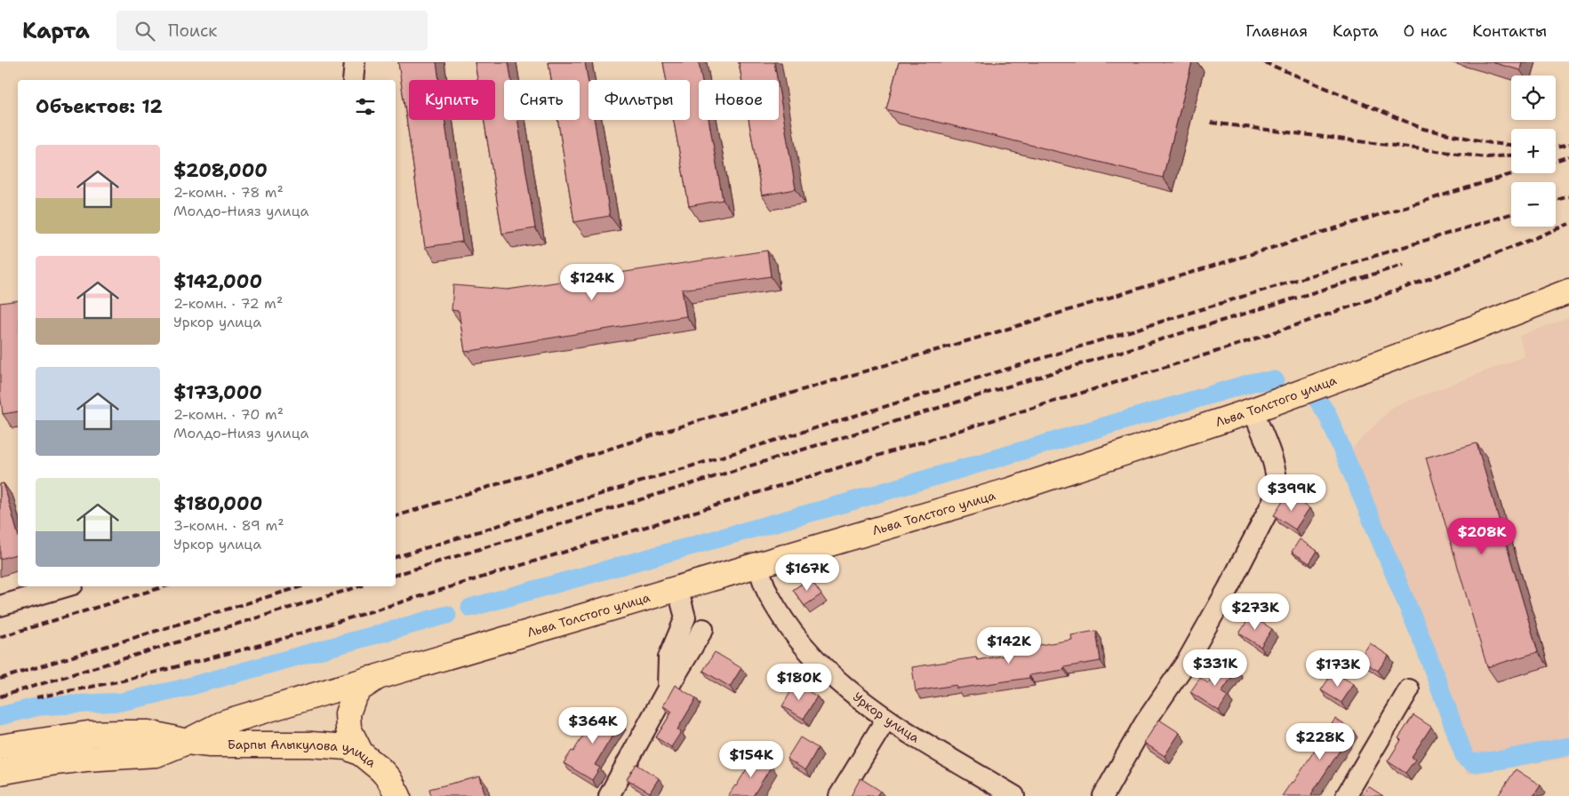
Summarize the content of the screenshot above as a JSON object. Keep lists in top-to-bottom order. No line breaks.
{"streets":{"main road":["Льва Толстого улица","Барпы Алыкулова улица"],"street":["Уркор улица"]},"crossings":[["Льва Толстого улица","Уркор улица"],["Льва Толстого улица","Барпы Алыкулова улица"]],"page":{"header":"Карта","search":"Поиск","nav":["Главная","Карта","О нас","Контакты"],"map_buttons":["+","−"],"chip":["Купить","Снять","Фильтры","Новое"],"heading":"Объектов: 12","list":[{"name":"$208,000","note":"2-комн. · 78 m² · Молдо-Нияз улица"},{"name":"$142,000","note":"2-комн. · 72 m² · Уркор улица"},{"name":"$173,000","note":"2-комн. · 70 m² · Молдо-Нияз улица"},{"name":"$180,000","note":"3-комн. · 89 m² · Уркор улица"}],"price":["$124K","$399K","$208K","$167K","$273K","$142K","$331K","$173K","$180K","$364K","$228K","$154K"]}}
